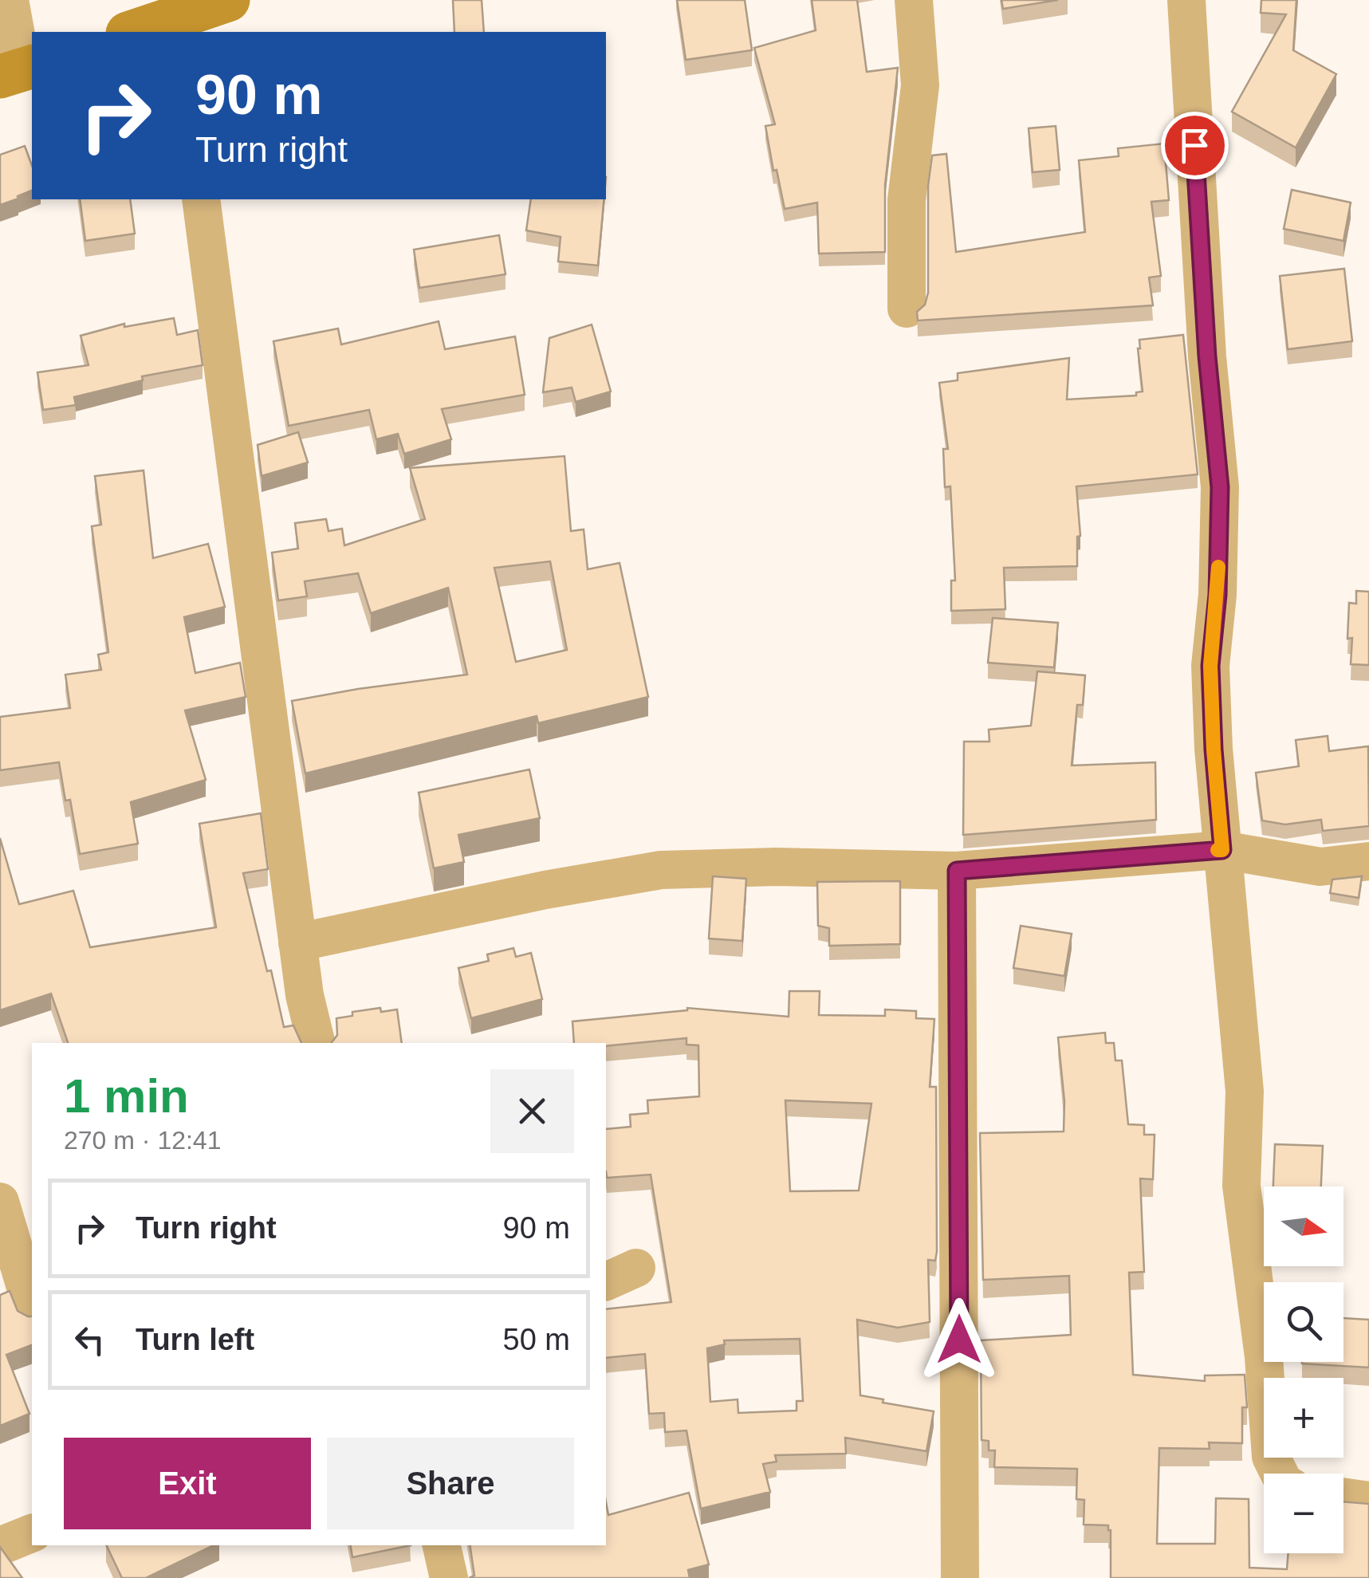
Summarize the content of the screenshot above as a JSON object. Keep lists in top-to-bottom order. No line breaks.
{"north":"right","page":{"turn":["90 m","Turn right"],"heading":["1 min","270 m · 12:41"],"list":[{"name":"Turn right","value":"90 m"},{"name":"Turn left","value":"50 m"}],"map_buttons":["+","−"],"buttons":["Exit","Share"]}}
